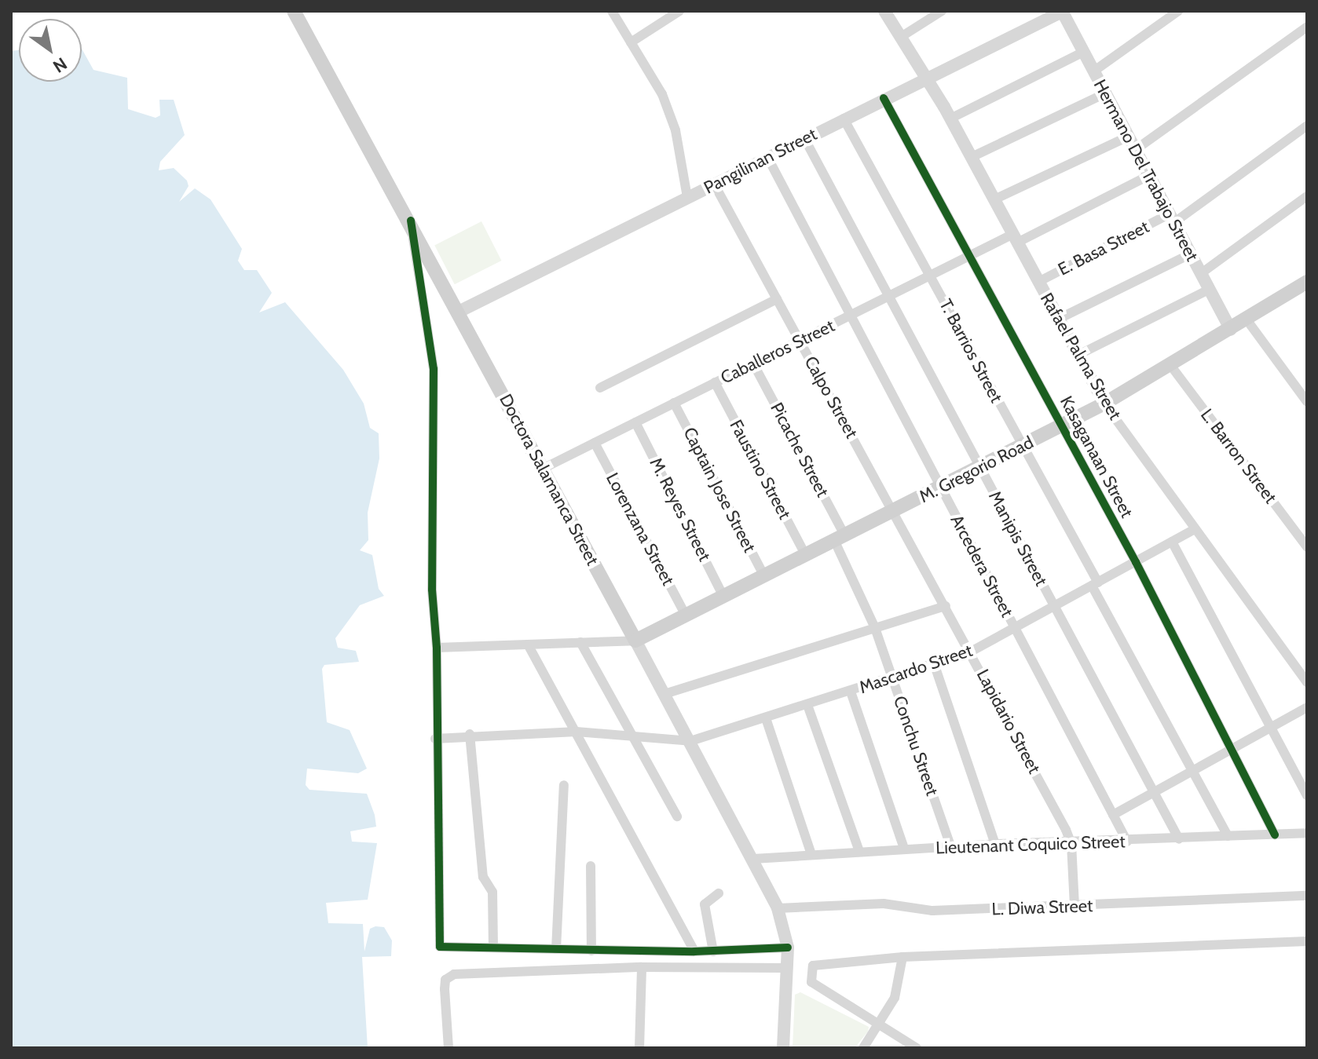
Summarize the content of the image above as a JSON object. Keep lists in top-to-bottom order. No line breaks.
{"streets":{"main road":["M. Gregorio Road","Doctora Salamanca Street"],"street":["Pangilinan Street","Hermano Del Trabajo Street","E. Basa Street","T. Barrios Street","Caballeros Street","Rafael Palma Street","Calpo Street","Picache Street","L. Barron Street","Kasaganaan Street","Faustino Street","Captain Jose Street","M. Reyes Street","Lorenzana Street","Manipis Street","Arcedera Street","Mascardo Street","Lapidario Street","Conchu Street","Lieutenant Coquico Street","L. Diwa Street"]},"crossings":[["Pangilinan Street","Hermano Del Trabajo Street"],["Pangilinan Street","T. Barrios Street"],["Pangilinan Street","Rafael Palma Street"],["Pangilinan Street","Calpo Street"],["Pangilinan Street","Kasaganaan Street"],["Pangilinan Street","Doctora Salamanca Street"],["Pangilinan Street","Manipis Street"],["Pangilinan Street","Arcedera Street"],["Hermano Del Trabajo Street","E. Basa Street"],["Hermano Del Trabajo Street","Caballeros Street"],["Hermano Del Trabajo Street","M. Gregorio Road"],["E. Basa Street","Rafael Palma Street"],["T. Barrios Street","Caballeros Street"],["T. Barrios Street","M. Gregorio Road"],["T. Barrios Street","Mascardo Street"],["T. Barrios Street","Lieutenant Coquico Street"],["Caballeros Street","Rafael Palma Street"],["Caballeros Street","Calpo Street"],["Caballeros Street","Picache Street"],["Caballeros Street","Kasaganaan Street"],["Caballeros Street","Faustino Street"],["Caballeros Street","Doctora Salamanca Street"],["Caballeros Street","Captain Jose Street"],["Caballeros Street","M. Reyes Street"],["Caballeros Street","Lorenzana Street"],["Caballeros Street","Manipis Street"],["Caballeros Street","Arcedera Street"],["Rafael Palma Street","M. Gregorio Road"],["Rafael Palma Street","Mascardo Street"],["Calpo Street","M. Gregorio Road"],["Calpo Street","Lapidario Street"],["Picache Street","M. Gregorio Road"],["Picache Street","Conchu Street"],["L. Barron Street","M. Gregorio Road"],["Kasaganaan Street","M. Gregorio Road"],["Kasaganaan Street","Mascardo Street"],["Kasaganaan Street","Lieutenant Coquico Street"],["Faustino Street","M. Gregorio Road"],["M. Gregorio Road","Doctora Salamanca Street"],["M. Gregorio Road","Captain Jose Street"],["M. Gregorio Road","M. Reyes Street"],["M. Gregorio Road","Lorenzana Street"],["M. Gregorio Road","Manipis Street"],["M. Gregorio Road","Arcedera Street"],["M. Gregorio Road","Lapidario Street"],["M. Gregorio Road","Conchu Street"],["Doctora Salamanca Street","Mascardo Street"],["Doctora Salamanca Street","Lieutenant Coquico Street"],["Doctora Salamanca Street","L. Diwa Street"],["Manipis Street","Mascardo Street"],["Manipis Street","Lieutenant Coquico Street"],["Arcedera Street","Mascardo Street"],["Arcedera Street","Lieutenant Coquico Street"],["Mascardo Street","Lapidario Street"],["Mascardo Street","Conchu Street"],["Lapidario Street","Lieutenant Coquico Street"],["Lapidario Street","L. Diwa Street"],["Conchu Street","Lieutenant Coquico Street"]],"north":"bottom right"}
